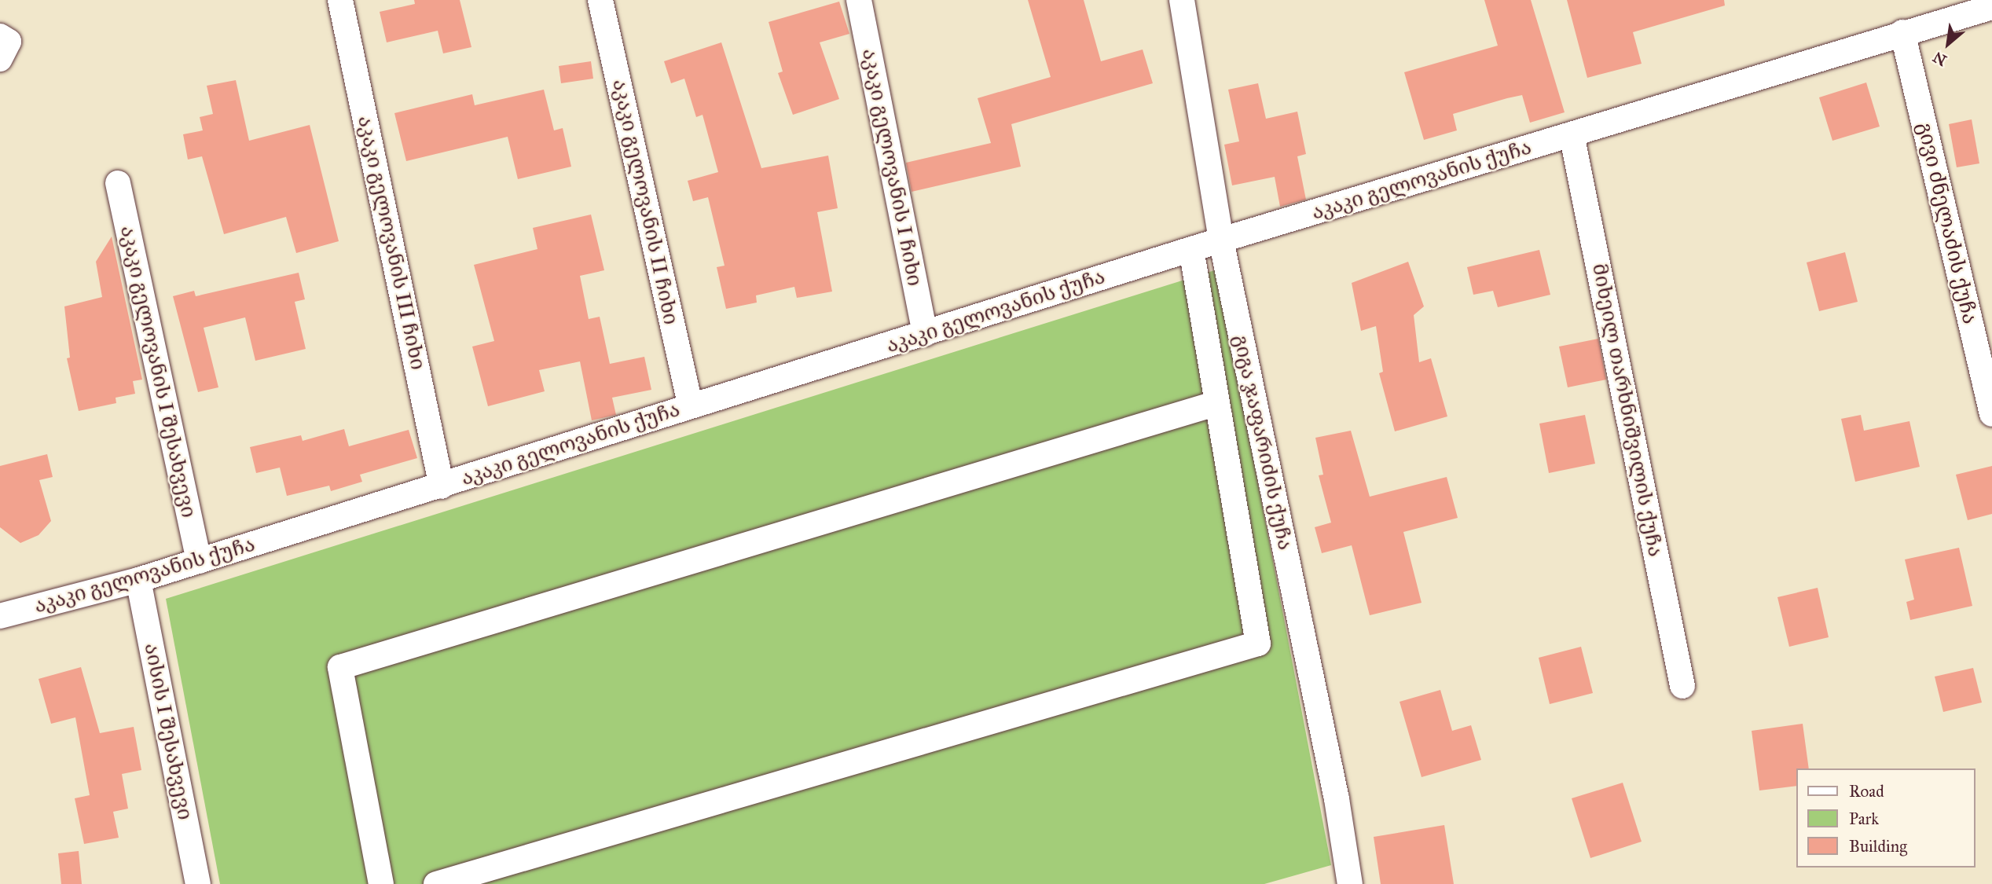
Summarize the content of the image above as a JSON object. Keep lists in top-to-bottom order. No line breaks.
{"streets":{"street":["აკაკი გელოვანის I ჩიხი","აკაკი გელოვანის ქუჩა","აკაკი გელოვანის II ჩიხი","გივი ძნელაძის ქუჩა","აკაკი გელოვანის III ჩიხი","აკაკი გელოვანის I შესახვევი","მიხეილ თარხნიშვილის ქუჩა","გიგა ჯაფარიძის ქუჩა","აისის I შესახვევი"]},"crossings":[["აკაკი გელოვანის I ჩიხი","აკაკი გელოვანის ქუჩა"],["აკაკი გელოვანის ქუჩა","აკაკი გელოვანის II ჩიხი"],["აკაკი გელოვანის ქუჩა","გივი ძნელაძის ქუჩა"],["აკაკი გელოვანის ქუჩა","აკაკი გელოვანის III ჩიხი"],["აკაკი გელოვანის ქუჩა","აკაკი გელოვანის I შესახვევი"],["აკაკი გელოვანის ქუჩა","მიხეილ თარხნიშვილის ქუჩა"],["აკაკი გელოვანის ქუჩა","გიგა ჯაფარიძის ქუჩა"],["აკაკი გელოვანის ქუჩა","აისის I შესახვევი"]],"legend":["Road","Park","Building"],"north":"bottom left"}
